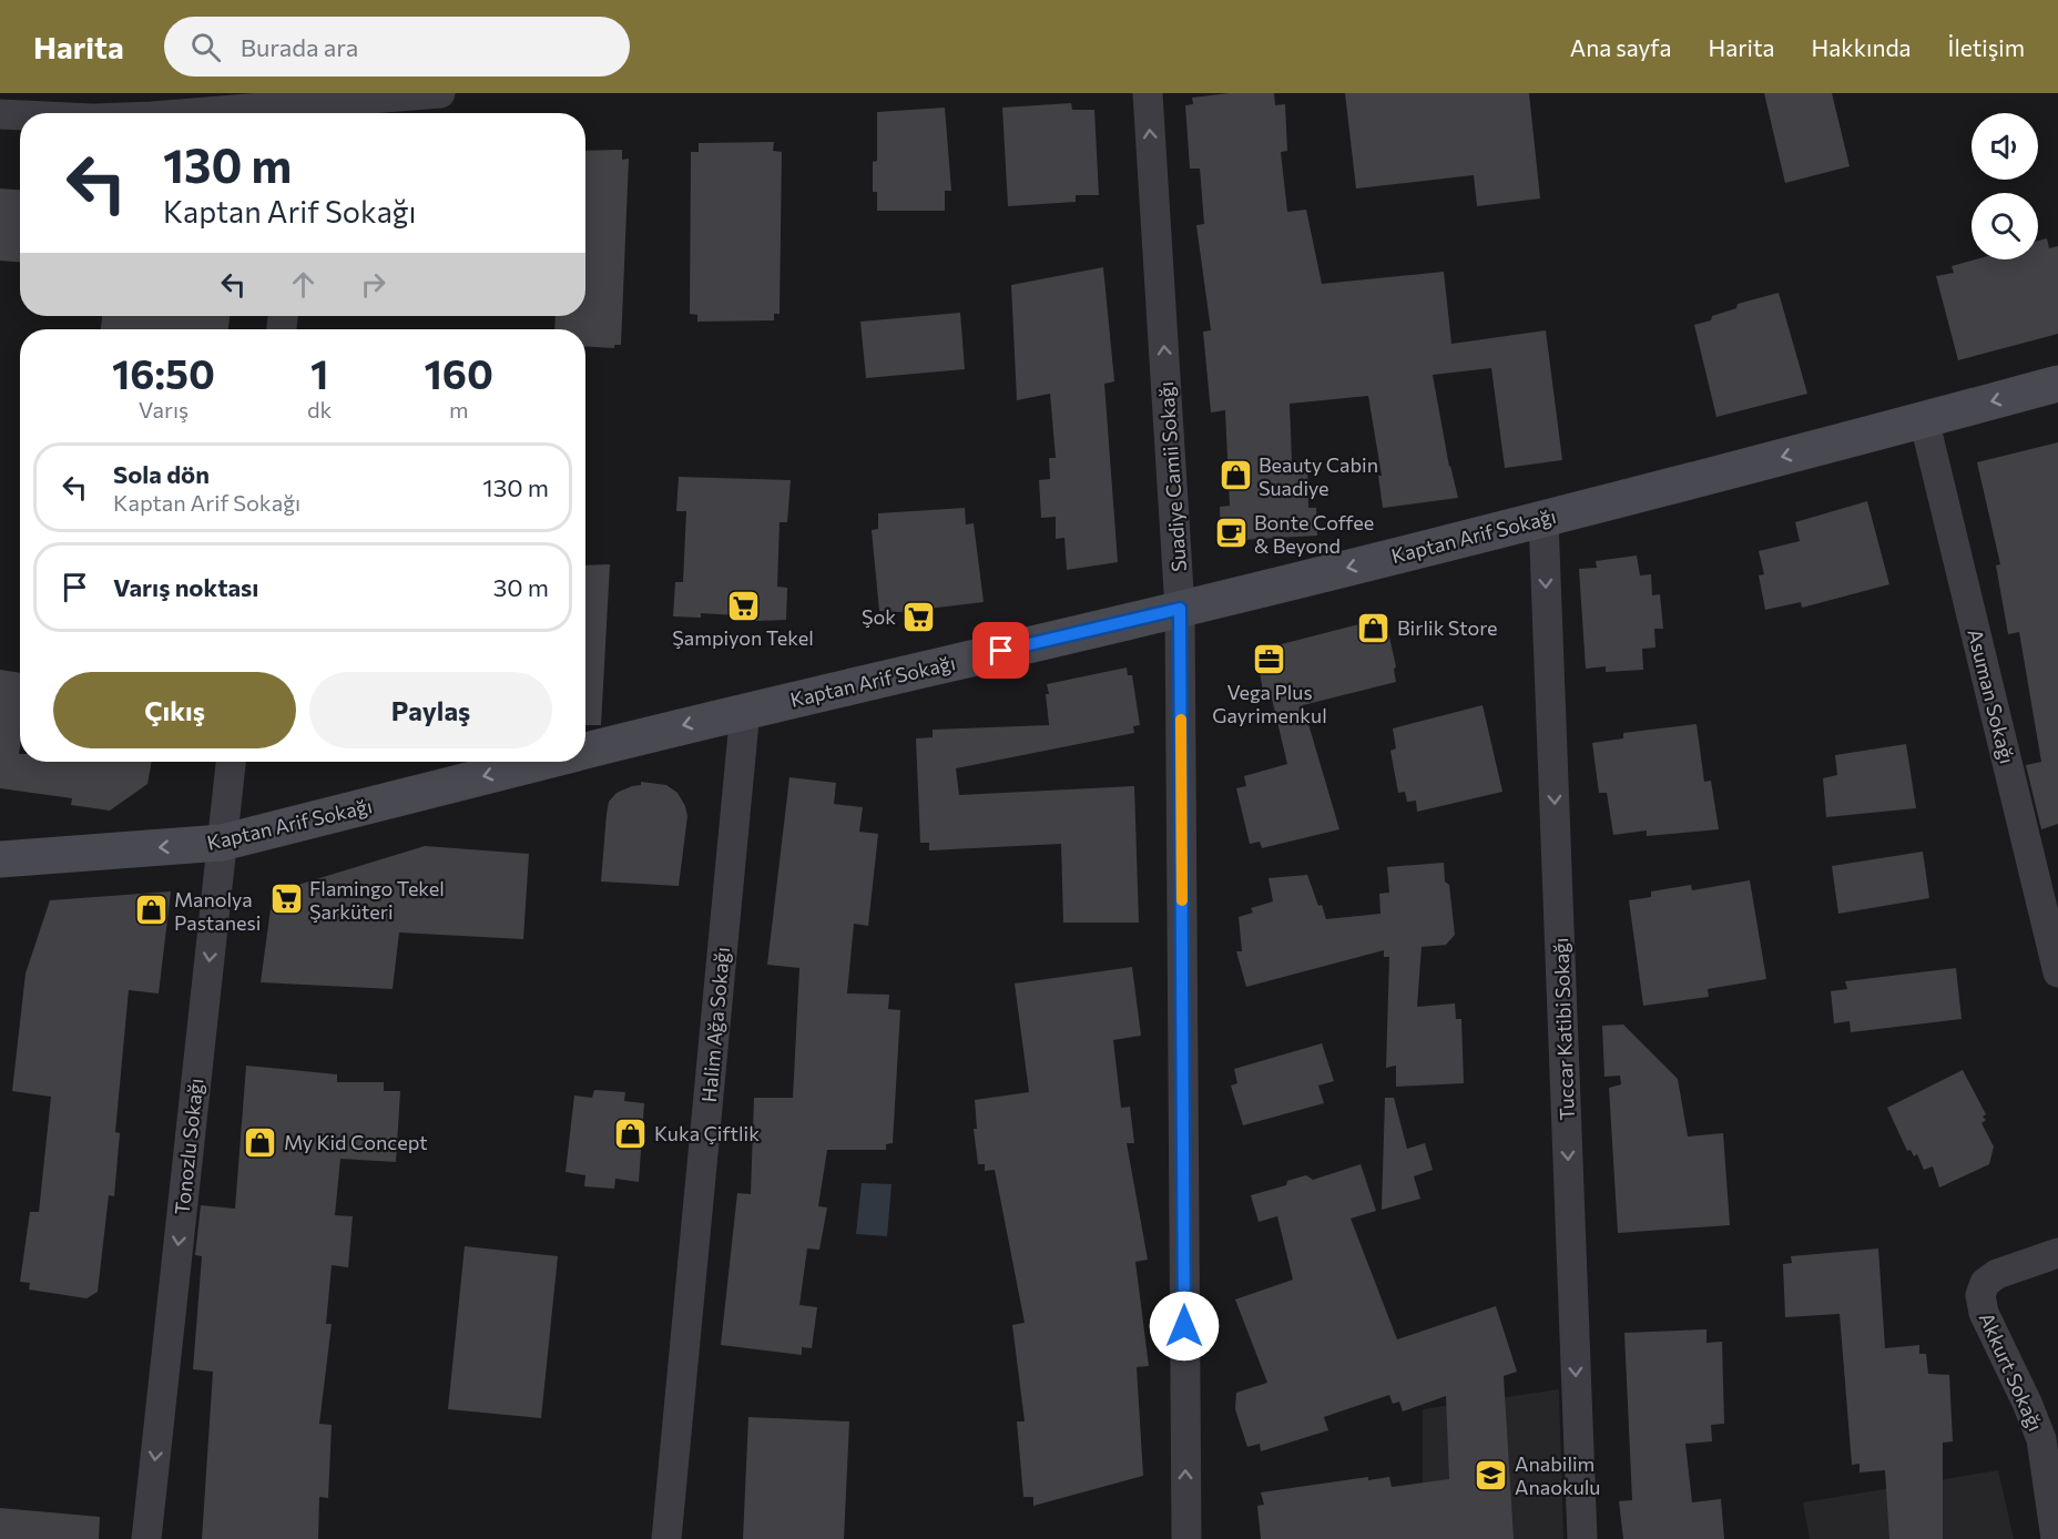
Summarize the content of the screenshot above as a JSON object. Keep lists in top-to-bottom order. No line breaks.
{"streets":{"street":["Suadiye Camii Sokağı","Kaptan Arif Sokağı","Asuman Sokağı","Halim Ağa Sokağı","Tuccar Katibi Sokağı","Tonozlu Sokağı","Akkurt Sokağı"]},"crossings":[["Suadiye Camii Sokağı","Kaptan Arif Sokağı"],["Kaptan Arif Sokağı","Asuman Sokağı"],["Kaptan Arif Sokağı","Halim Ağa Sokağı"],["Kaptan Arif Sokağı","Tuccar Katibi Sokağı"],["Kaptan Arif Sokağı","Tonozlu Sokağı"]],"one_way":["Suadiye Camii Sokağı","Kaptan Arif Sokağı","Tuccar Katibi Sokağı","Tonozlu Sokağı"],"places":{"shop":["Beauty Cabin Suadiye","Birlik Store","Manolya Pastanesi","Kuka Çiftlik","My Kid Concept"],"cafe":["Bonte Coffee & Beyond"],"supermarket":["Şampiyon Tekel","Şok","Flamingo Tekel Şarküteri"],"office":["Vega Plus Gayrimenkul"],"school or university":["Anabilim Anaokulu"]},"page":{"header":"Harita","search":"Burada ara","nav":["Ana sayfa","Harita","Hakkında","İletişim"],"turn":["130 m","Kaptan Arif Sokağı"],"eta":["16:50","Varış","1","dk","160","m"],"list":[{"name":"Sola dön","note":"Kaptan Arif Sokağı","value":"130 m"},{"name":"Varış noktası","value":"30 m"}],"buttons":["Çıkış","Paylaş"]}}
